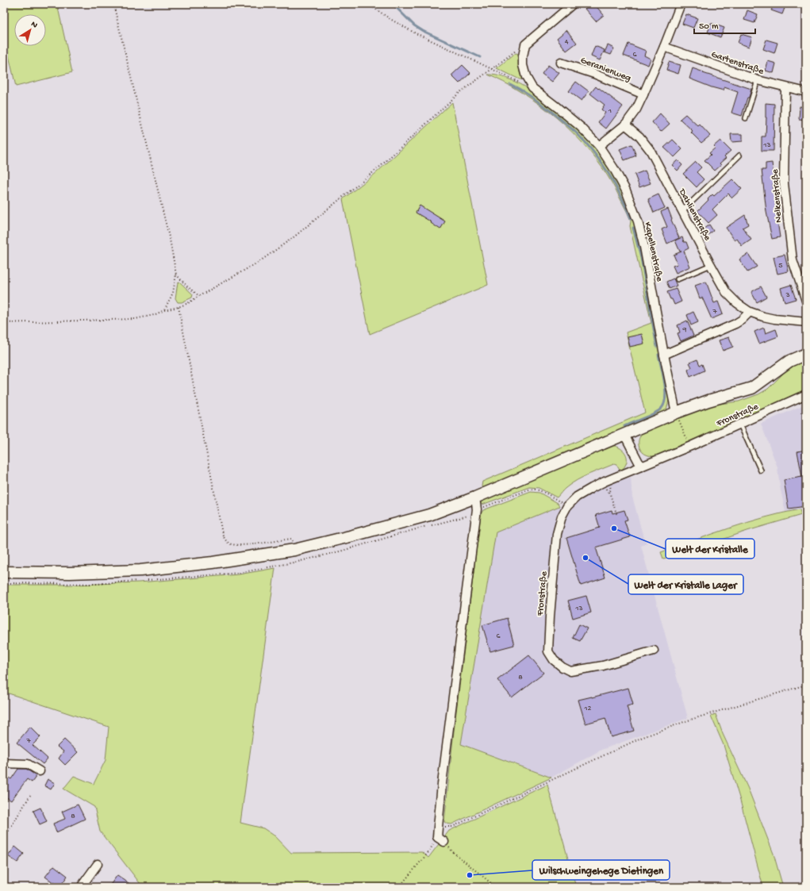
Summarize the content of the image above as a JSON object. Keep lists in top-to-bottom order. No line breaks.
{"streets":{"street":["Gartenstraße","Geranienweg","Nelkenstraße","Dahlienstraße","Kapellenstraße","Fronstraße"]},"crossings":[["Gartenstraße","Nelkenstraße"]],"places":["Welt der Kristalle","Welt der Kristalle Lager","Wilschweingehege Dietingen"],"house_numbers":["4","6","1","13","5","3","7","9","13","6","8","12","7","8"],"scale_bar":"50 m","north":"top right"}
